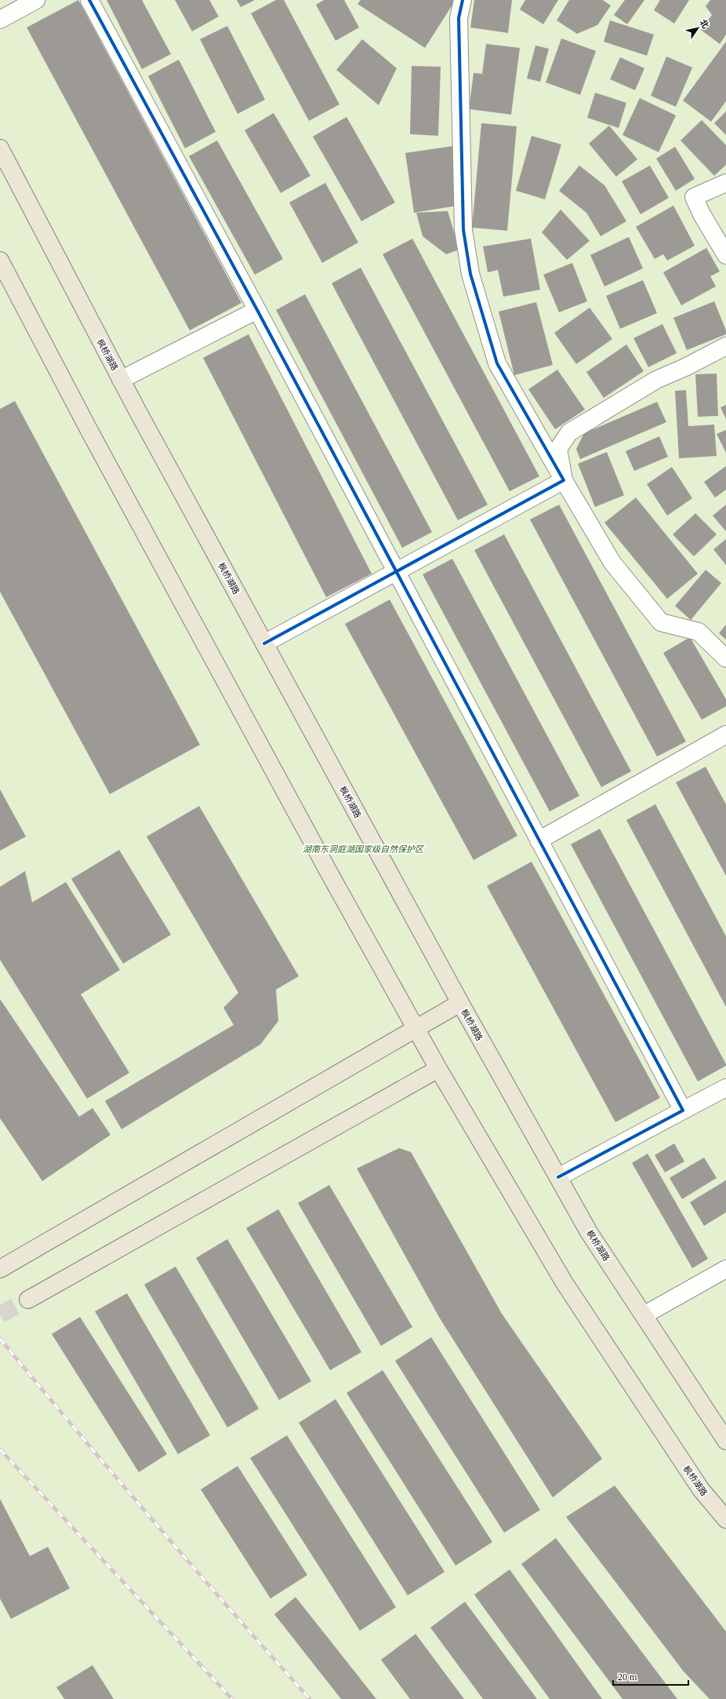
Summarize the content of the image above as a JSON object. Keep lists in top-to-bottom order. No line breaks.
{"streets":{"main road":["枫桥湖路"]},"parks":["湖南东洞庭湖国家级自然保护区"],"scale_bar":"20 m","north":"top right"}
